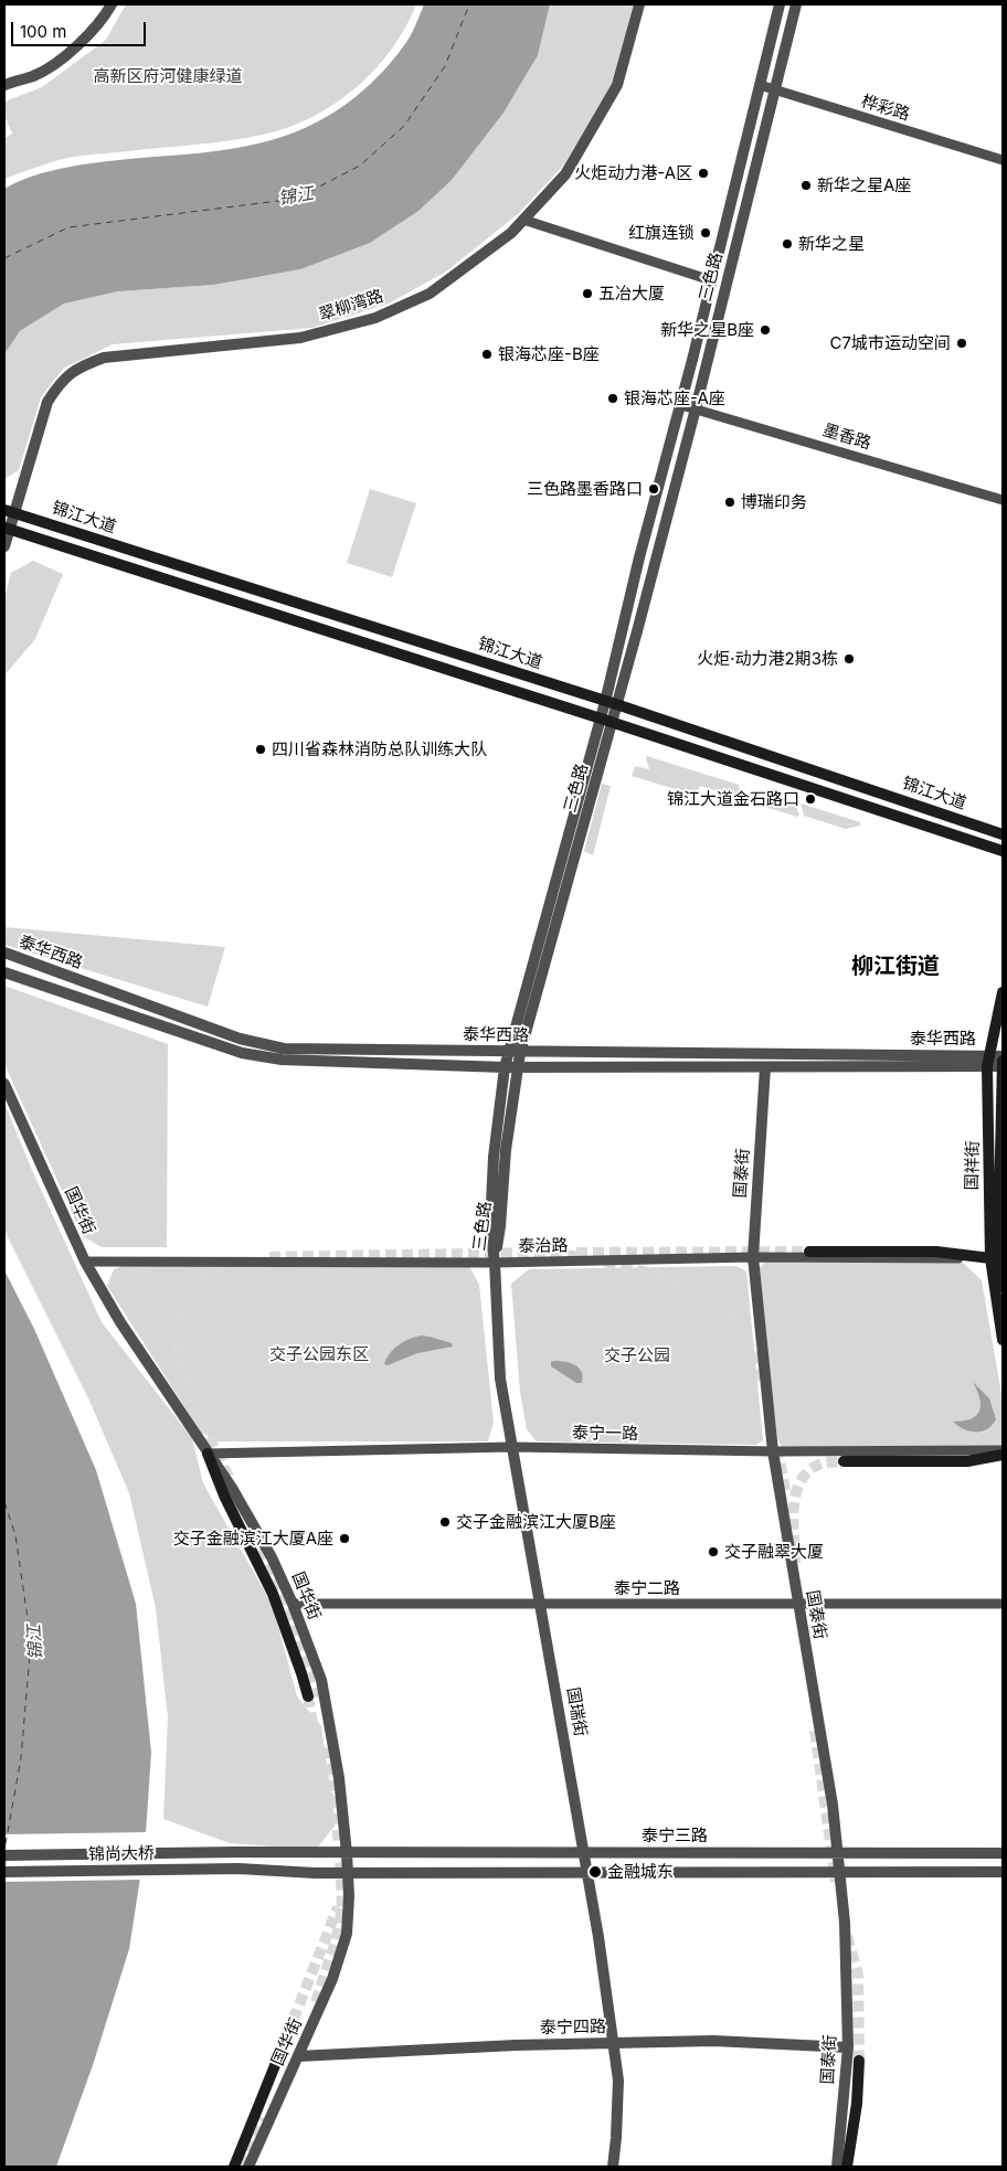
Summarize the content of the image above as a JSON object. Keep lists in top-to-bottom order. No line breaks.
{"streets":{"main road":["锦江大道","国祥街"],"street":["桦彩路","三色路","翠柳湾路","墨香路","泰华西路","国泰街","国华街","泰治路","泰宁一路","泰宁二路","国瑞街","泰宁三路","锦尚大桥","泰宁四路"]},"crossings":[["桦彩路","三色路"],["三色路","墨香路"],["三色路","锦江大道"],["三色路","泰华西路"],["三色路","泰治路"],["三色路","国瑞街"],["翠柳湾路","锦江大道"],["泰华西路","国祥街"],["泰华西路","国泰街"],["国祥街","泰治路"],["国泰街","泰治路"],["国泰街","泰宁一路"],["国泰街","泰宁二路"],["国泰街","泰宁三路"],["国泰街","泰宁四路"],["国华街","泰治路"],["国华街","泰宁一路"],["国华街","泰宁二路"],["国华街","泰宁三路"],["国华街","锦尚大桥"],["国华街","泰宁四路"],["泰治路","国瑞街"],["泰宁一路","国瑞街"],["泰宁二路","国瑞街"],["国瑞街","泰宁三路"],["国瑞街","泰宁四路"],["泰宁三路","锦尚大桥"]],"districts":["柳江街道"],"water":["锦江"],"parks":["高新区府河健康绿道","交子公园东区","交子公园"],"places":["火炬动力港-A区","新华之星A座","红旗连锁","新华之星","五冶大厦","新华之星B座","C7城市运动空间","银海芯座-B座","银海芯座-A座","三色路墨香路口","博瑞印务","火炬·动力港2期3栋","四川省森林消防总队训练大队","锦江大道金石路口","交子金融滨江大厦B座","交子金融滨江大厦A座","交子融翠大厦","金融城东"],"scale_bar":"100 m"}
